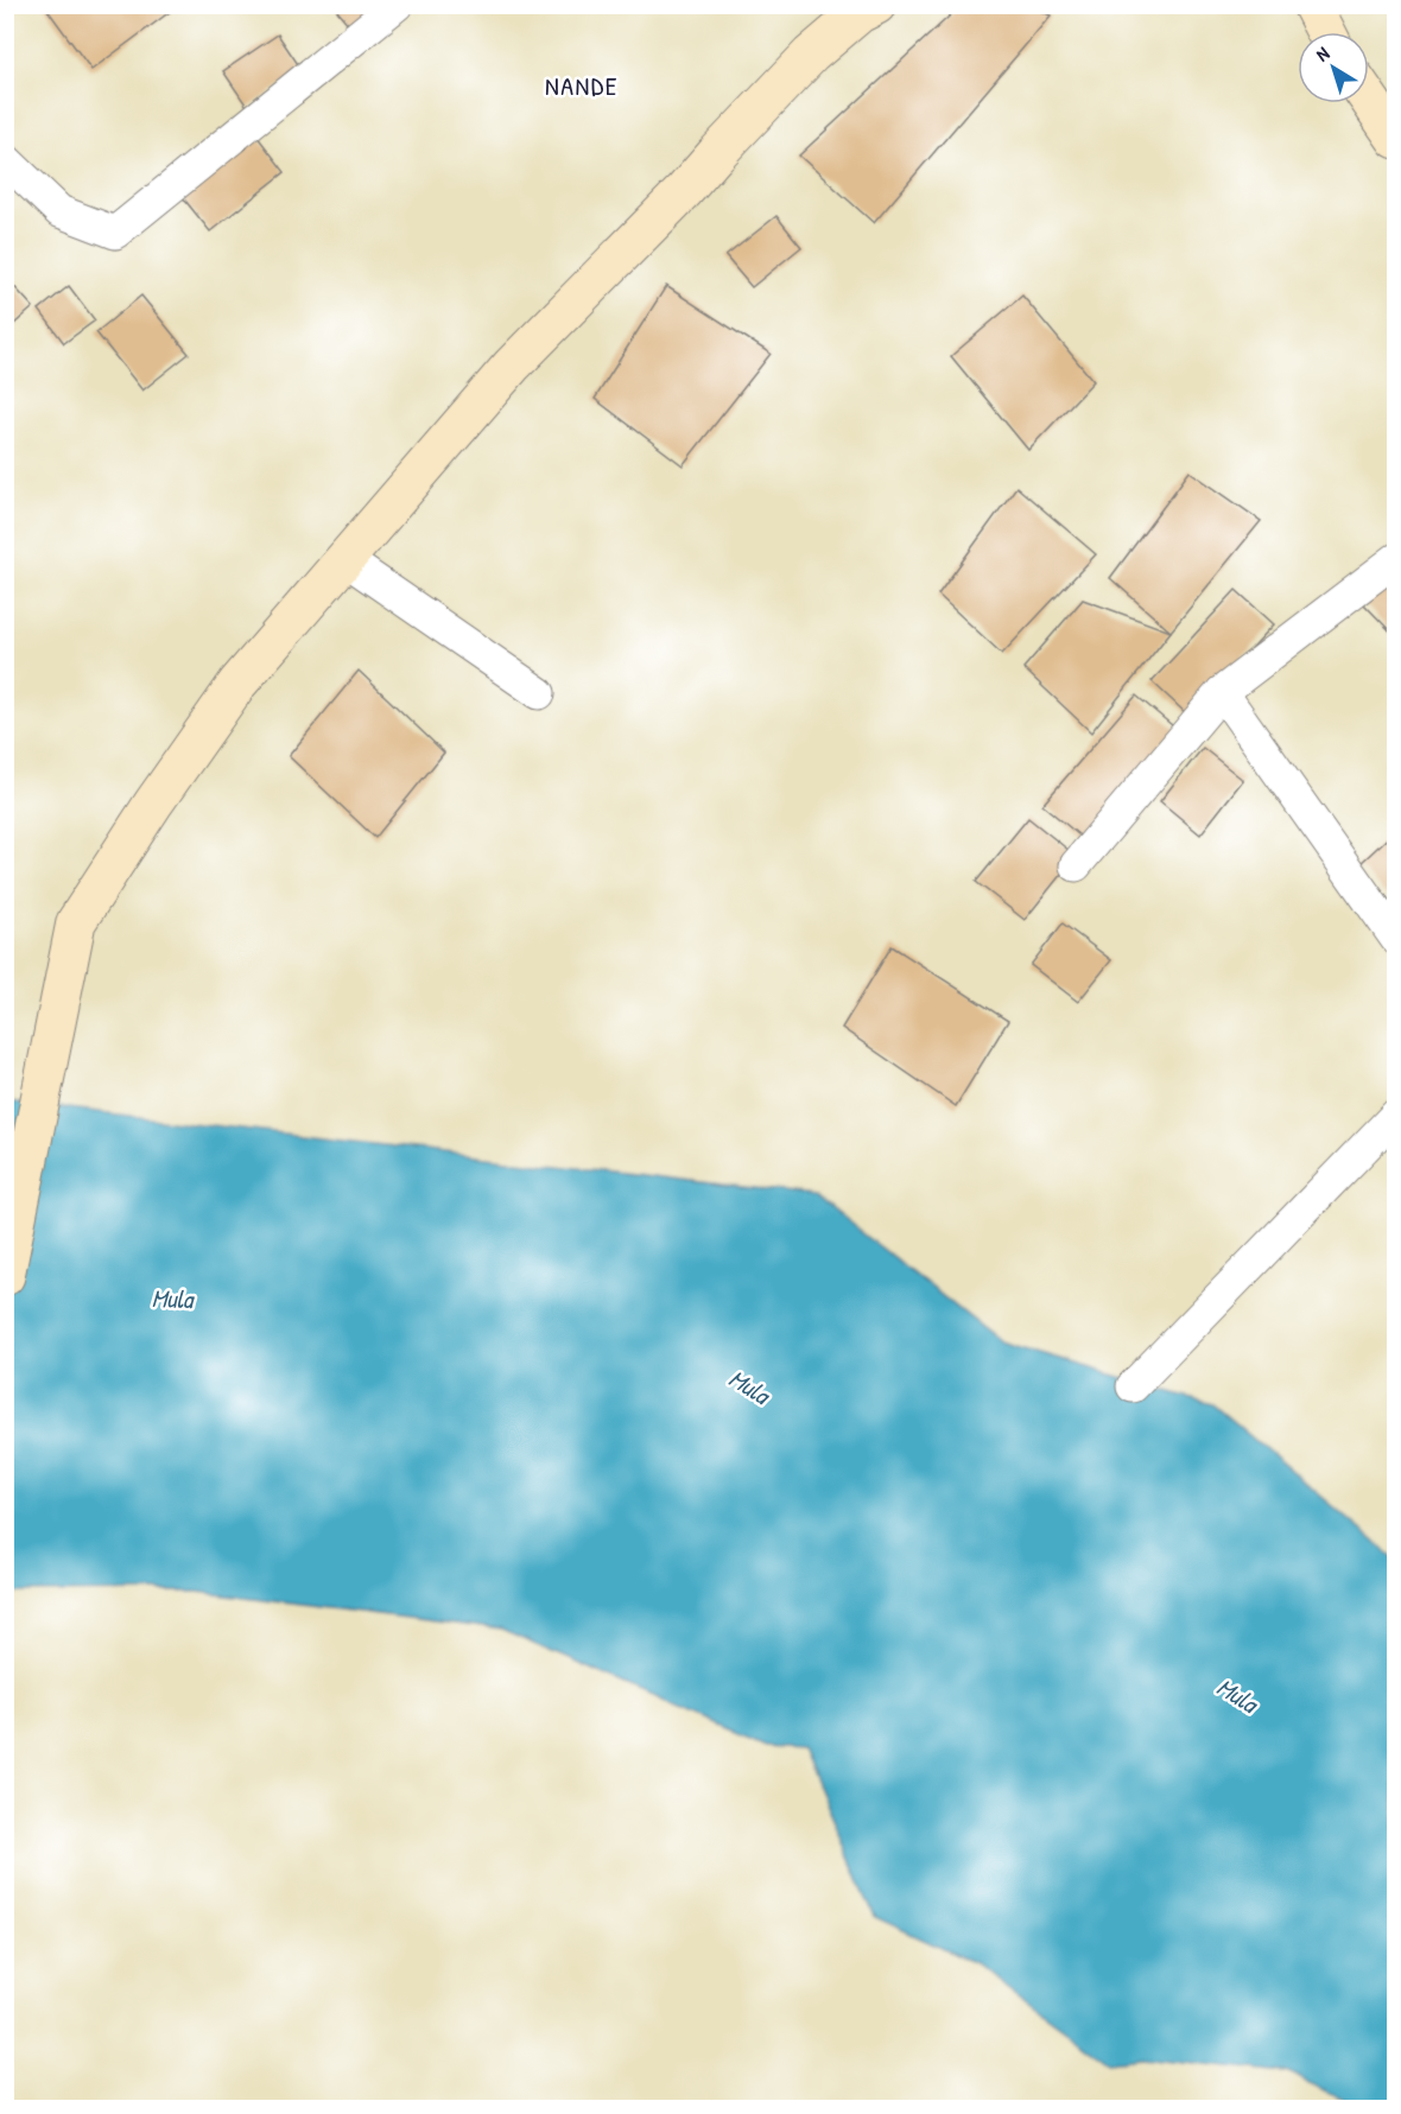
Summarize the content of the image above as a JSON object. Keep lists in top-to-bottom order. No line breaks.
{"districts":["NANDE"],"water":["Mula"],"north":"top left"}
